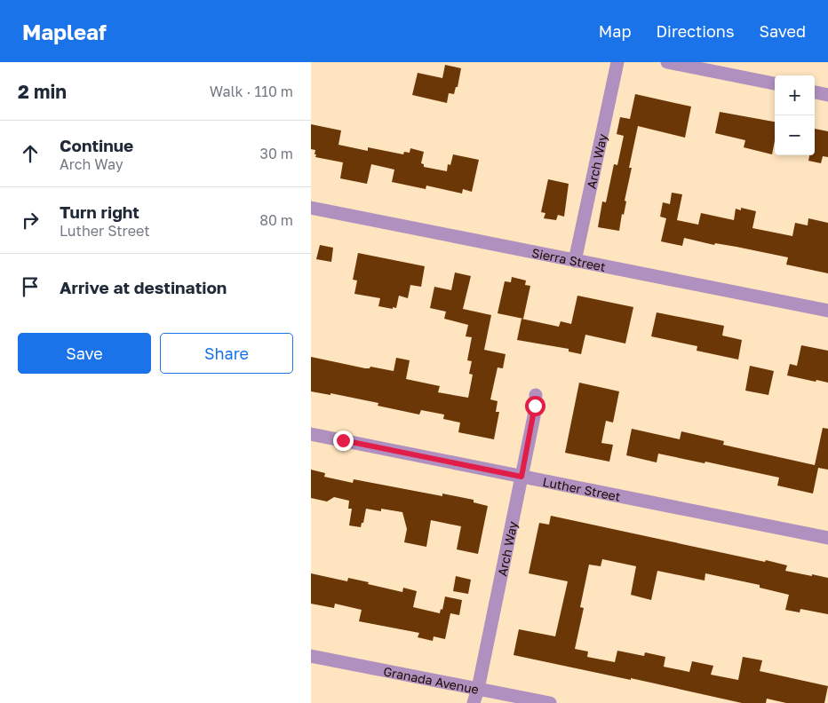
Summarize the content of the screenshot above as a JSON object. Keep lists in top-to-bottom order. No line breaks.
{"streets":{"street":["Arch Way","Sierra Street","Luther Street","Granada Avenue"]},"crossings":[["Arch Way","Sierra Street"],["Arch Way","Luther Street"],["Arch Way","Granada Avenue"]],"page":{"header":"Mapleaf","nav":["Map","Directions","Saved"],"heading":["2 min","Walk · 110 m"],"map_buttons":["+","−"],"list":[["Continue","Arch Way","30 m"],["Turn right","Luther Street","80 m"],"Arrive at destination"],"buttons":["Save","Share"]}}
